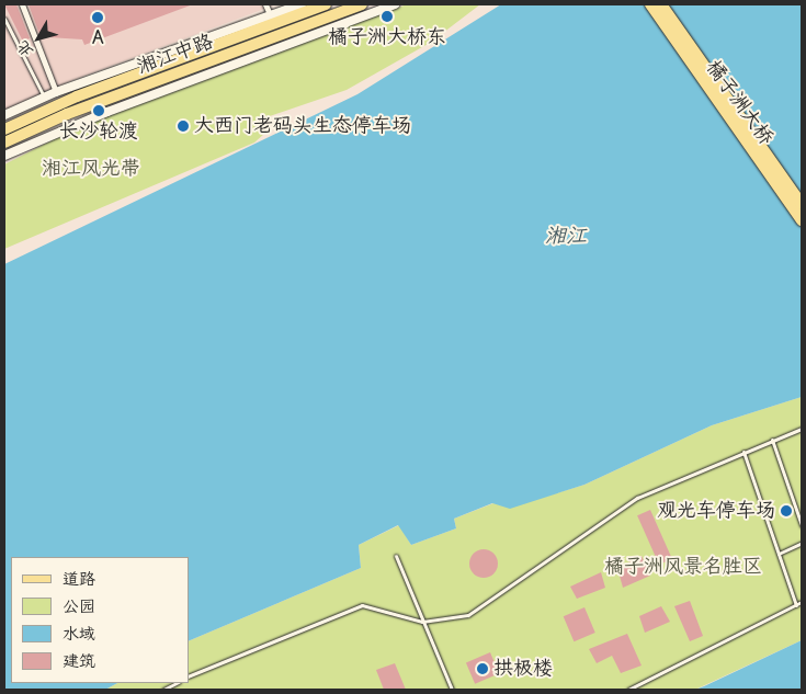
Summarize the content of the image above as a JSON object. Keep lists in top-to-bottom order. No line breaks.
{"streets":{"main road":["湘江中路","橘子洲大桥"]},"water":["湘江"],"parks":["湘江风光带","橘子洲风景名胜区"],"places":["橘子洲大桥东","A","长沙轮渡","大西门老码头生态停车场","观光车停车场","拱极楼"],"legend":["道路","公园","水域","建筑"],"north":"bottom left"}
